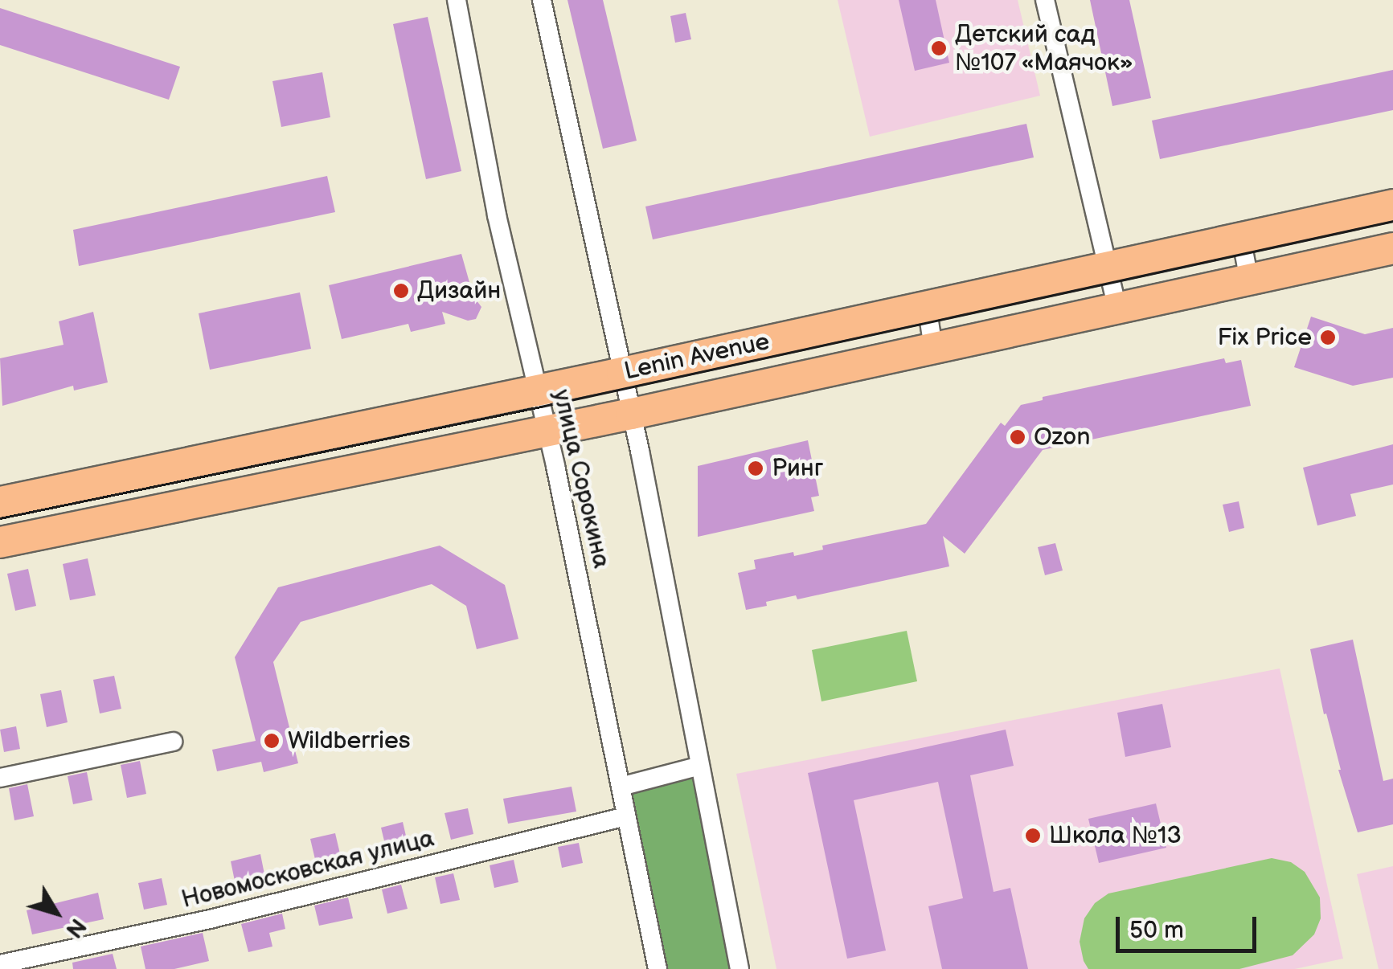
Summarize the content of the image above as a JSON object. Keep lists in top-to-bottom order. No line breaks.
{"streets":{"main road":["Lenin Avenue"],"street":["улица Сорокина","Новомосковская улица"]},"crossings":[["Lenin Avenue","улица Сорокина"],["улица Сорокина","Новомосковская улица"]],"places":["Детский сад №107 «Маячок»","Дизайн","Fix Price","Ozon","Ринг","Wildberries","Школа №13"],"scale_bar":"50 m","north":"bottom right"}
